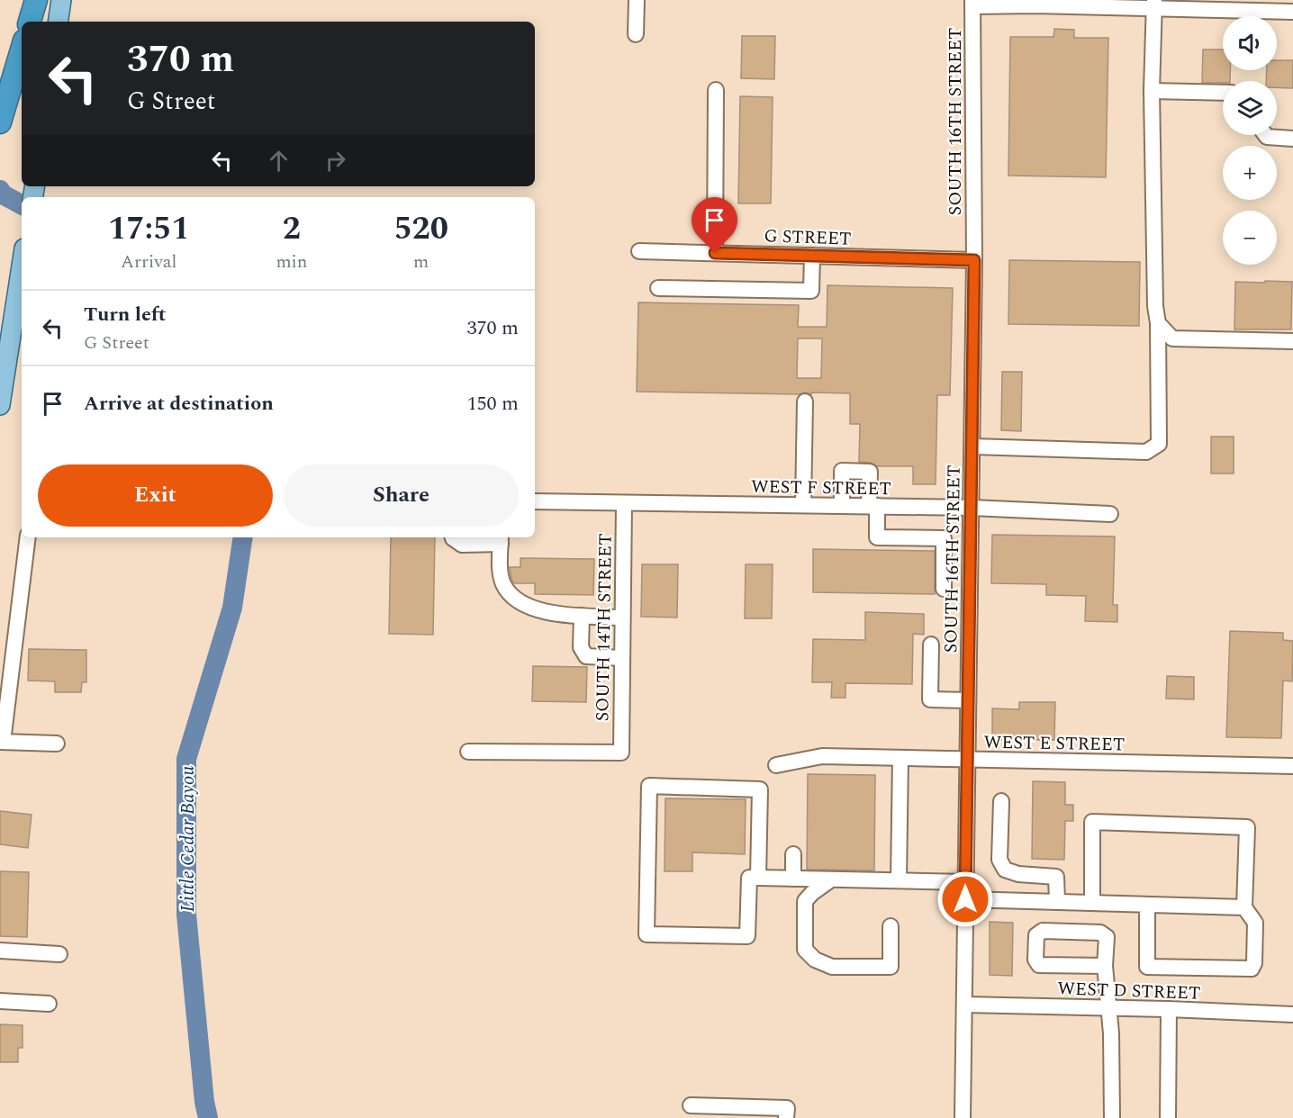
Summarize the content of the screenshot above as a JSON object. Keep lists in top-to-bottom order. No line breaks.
{"streets":{"street":["SOUTH 16TH STREET","G STREET","WEST F STREET","SOUTH 14TH STREET","WEST E STREET","WEST D STREET"]},"crossings":[["SOUTH 16TH STREET","G STREET"],["SOUTH 16TH STREET","WEST F STREET"],["SOUTH 16TH STREET","WEST E STREET"],["SOUTH 16TH STREET","WEST D STREET"],["WEST F STREET","SOUTH 14TH STREET"]],"water":["Little Cedar Bayou"],"page":{"map_buttons":["+","−"],"turn":["370 m","G Street"],"eta":["17:51","Arrival","2","min","520","m"],"list":[{"name":"Turn left","note":"G Street","value":"370 m"},{"name":"Arrive at destination","value":"150 m"}],"buttons":["Exit","Share"]}}
